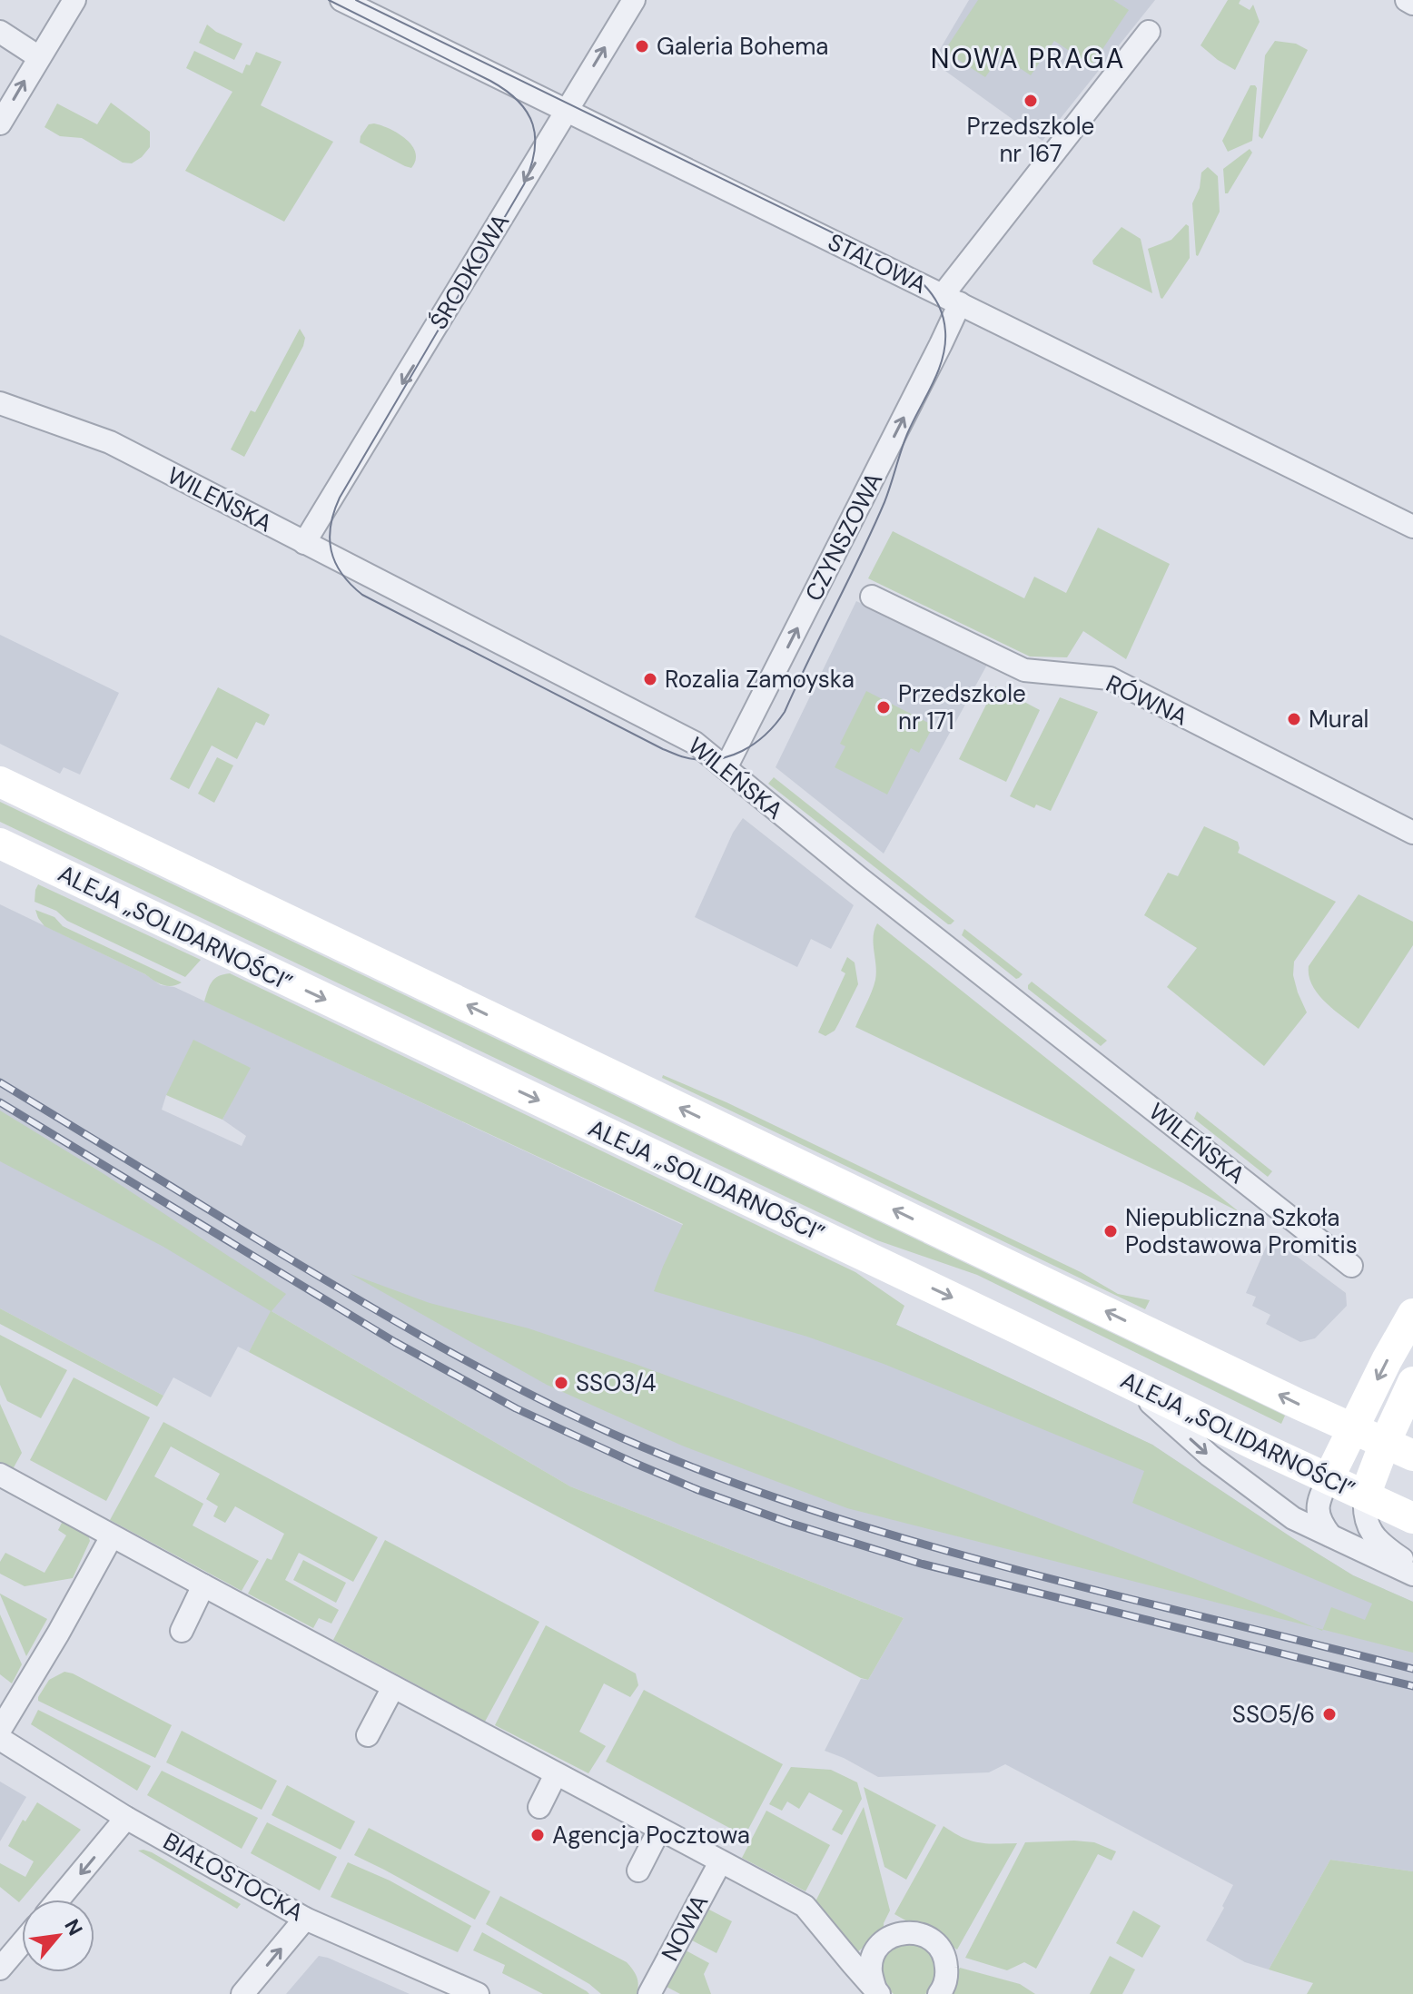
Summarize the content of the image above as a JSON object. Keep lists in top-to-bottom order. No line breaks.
{"streets":{"main road":["ALEJA „SOLIDARNOŚCI”"],"street":["STALOWA","ŚRODKOWA","WILEŃSKA","CZYNSZOWA","RÓWNA","BIAŁOSTOCKA","NOWA"]},"crossings":[["STALOWA","ŚRODKOWA"],["STALOWA","CZYNSZOWA"],["ŚRODKOWA","WILEŃSKA"],["WILEŃSKA","CZYNSZOWA"]],"one_way":["CZYNSZOWA"],"districts":["NOWA PRAGA"],"places":["Galeria Bohema","Przedszkole nr 167","Rozalia Zamoyska","Przedszkole nr 171","Mural","Niepubliczna Szkoła Podstawowa Promitis","SSO3/4","SSO5/6","Agencja Pocztowa"],"north":"top right"}
